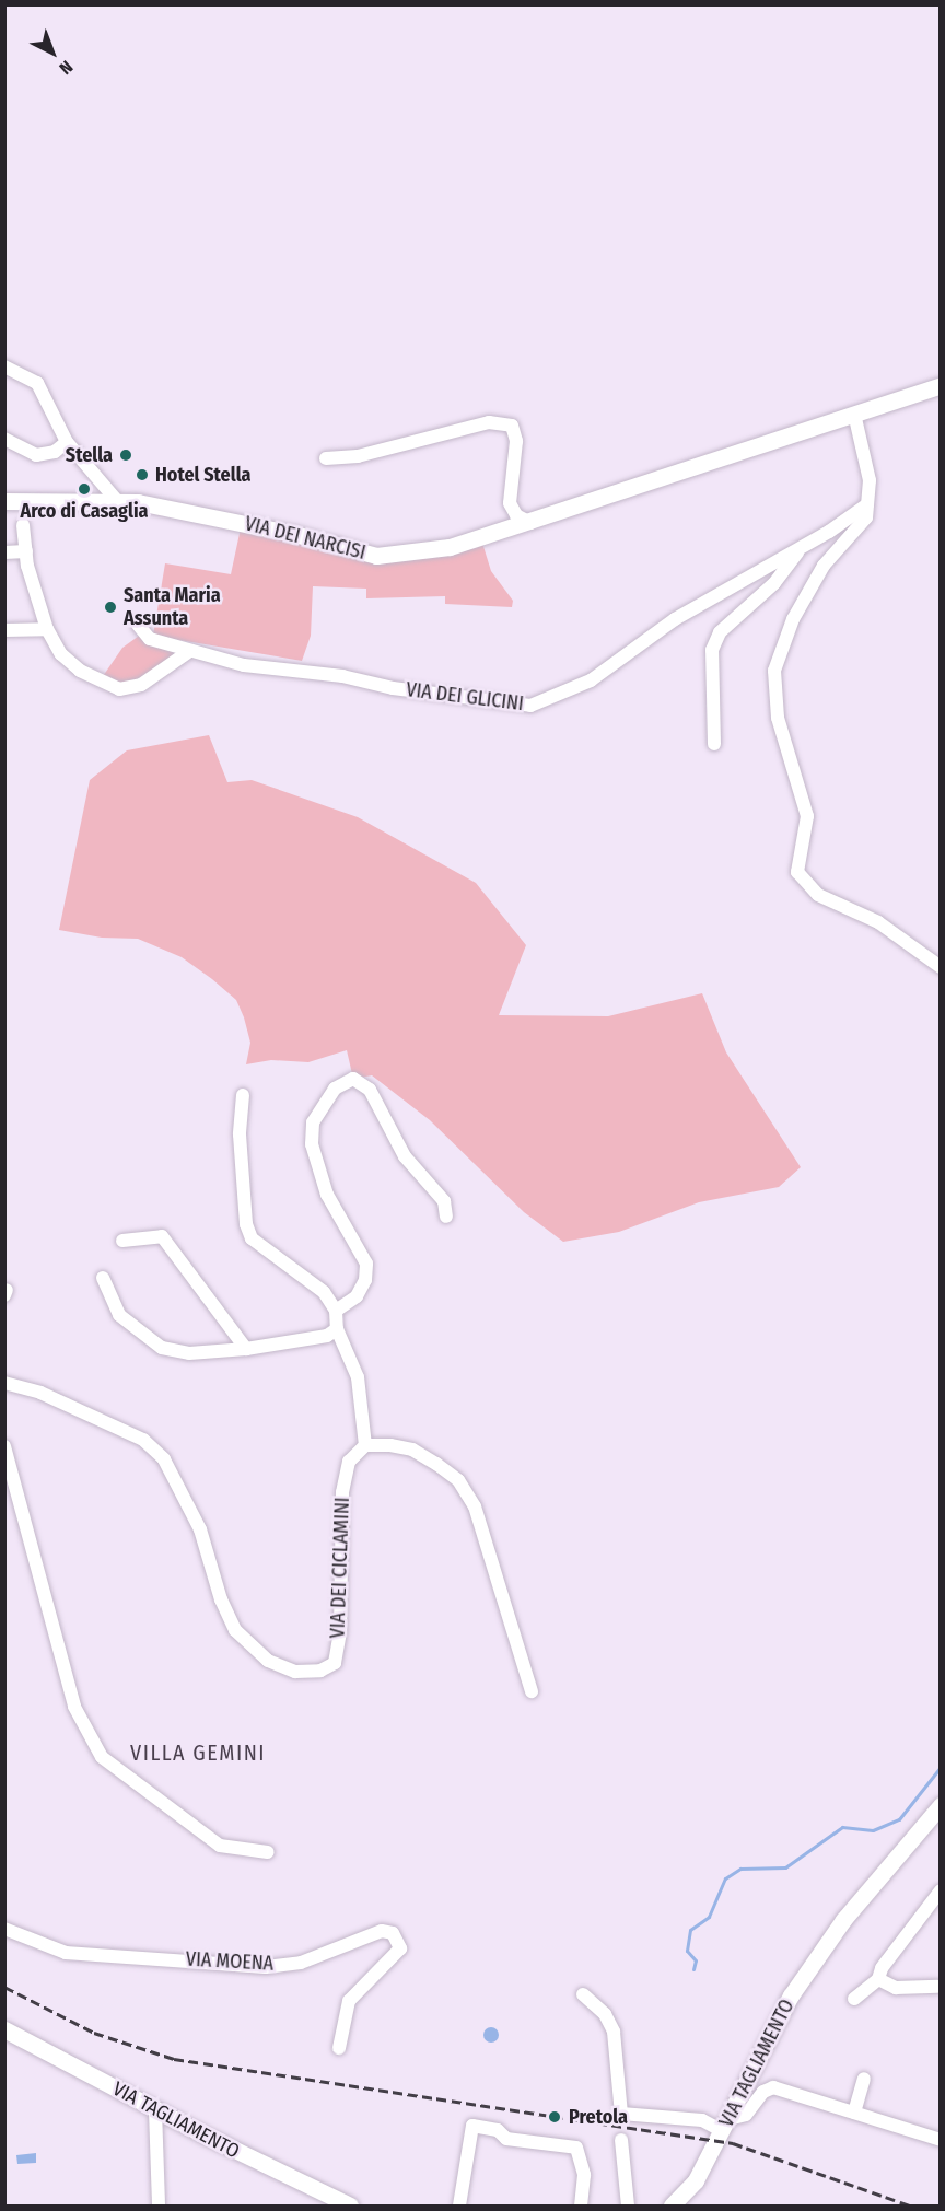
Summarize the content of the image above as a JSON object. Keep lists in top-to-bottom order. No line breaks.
{"streets":{"street":["VIA DEI NARCISI","VIA DEI GLICINI","VIA DEI CICLAMINI","VIA MOENA","VIA TAGLIAMENTO"]},"districts":["VILLA GEMINI"],"places":["Stella","Hotel Stella","Arco di Casaglia","Santa Maria Assunta","Pretola"],"north":"bottom right"}
